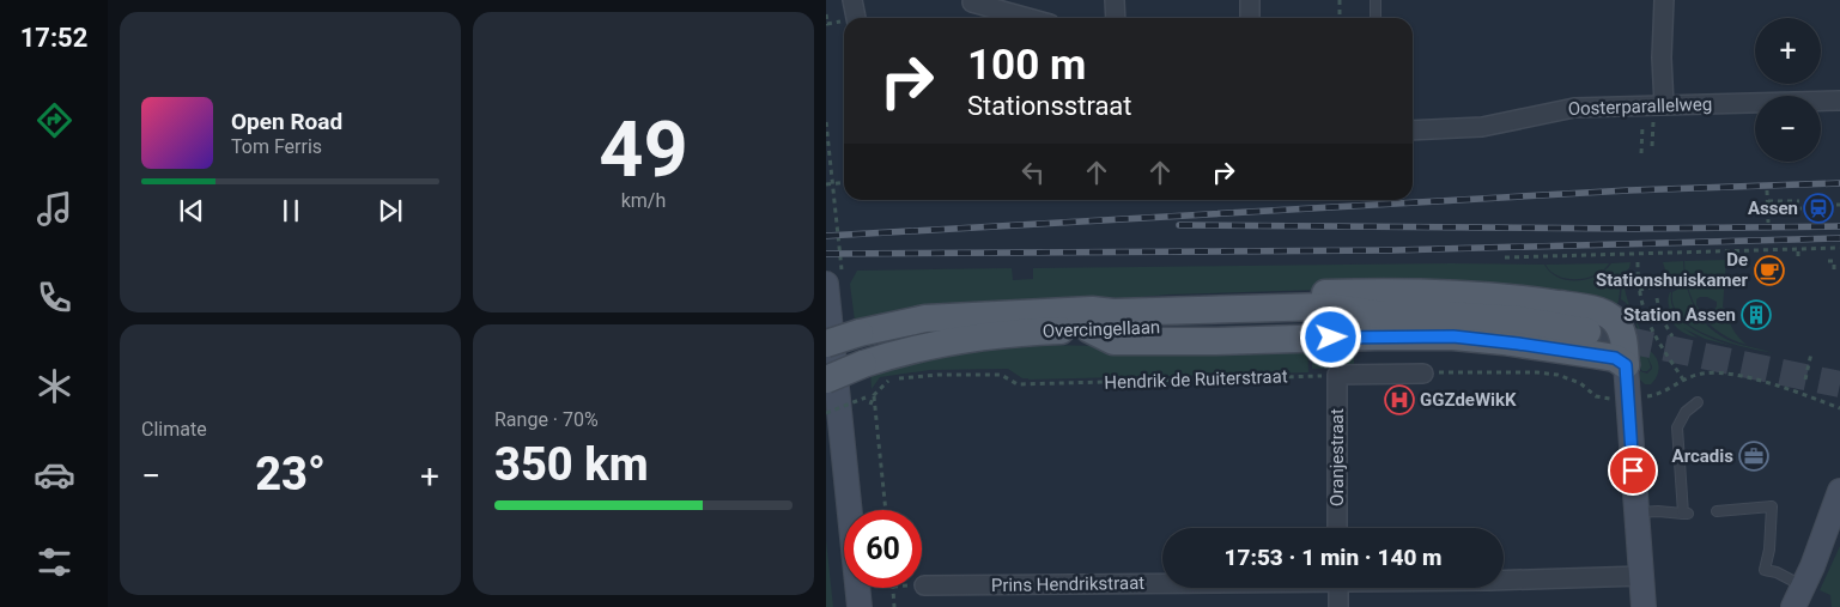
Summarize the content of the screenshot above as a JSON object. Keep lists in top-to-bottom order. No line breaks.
{"streets":{"main road":["Overcingellaan"],"street":["Oosterparallelweg","Oranjestraat","Prins Hendrikstraat"],"path":["Hendrik de Ruiterstraat"]},"crossings":[["Hendrik de Ruiterstraat","Oranjestraat"]],"places":{"station":["Assen"],"cafe":["De Stationshuiskamer"],"building":["Station Assen"],"hospital":["GGZdeWikK"],"office":["Arcadis"]},"page":{"tabs":"17:52","tile":[["49","km/h"],"Climate",["Range · 70%","350 km"]],"map_buttons":["+","−"],"turn":["100 m","Stationsstraat"],"song":["Open Road","Tom Ferris"],"heat":["−","23°","+"],"limit":"60","trip":"17:53 · 1 min · 140 m"}}
